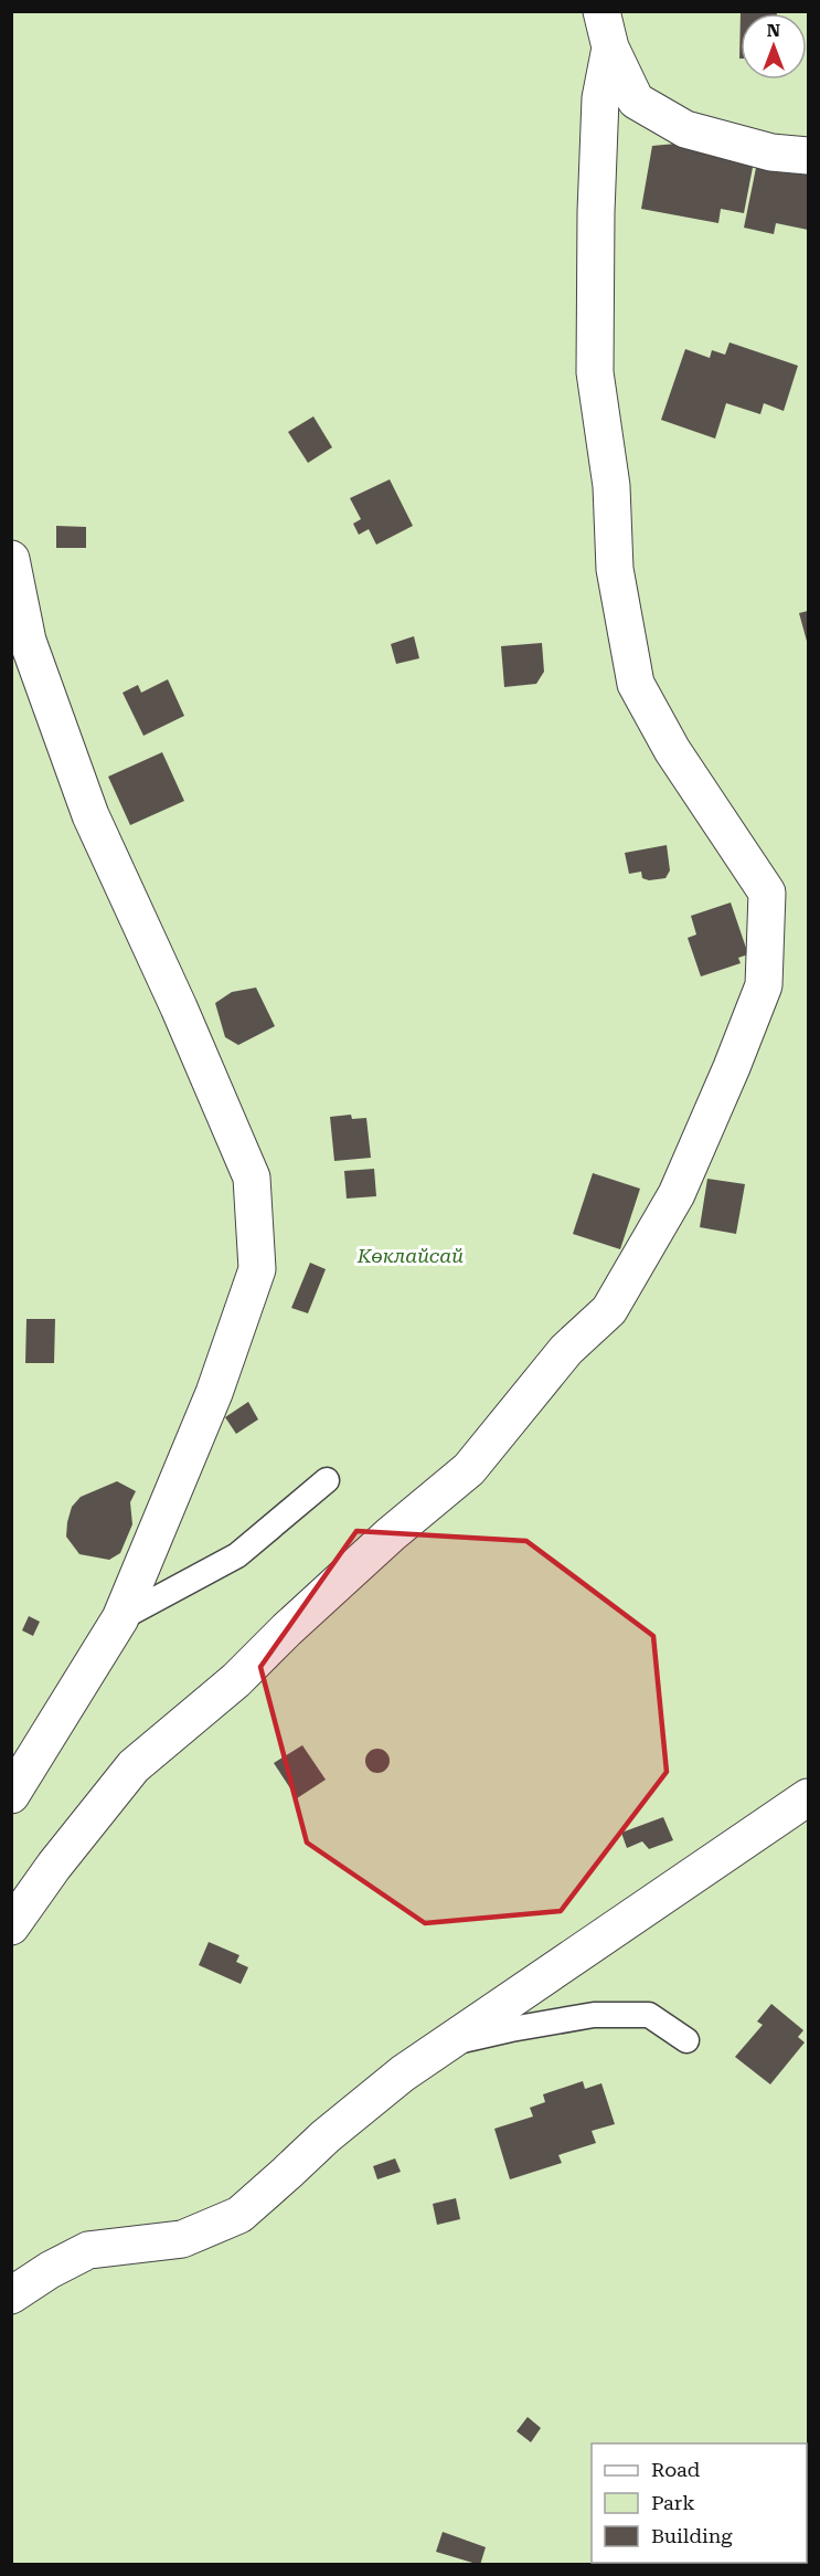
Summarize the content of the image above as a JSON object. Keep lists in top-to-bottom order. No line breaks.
{"parks":["Көклайсай"],"legend":["Road","Park","Building"],"north":"top"}
